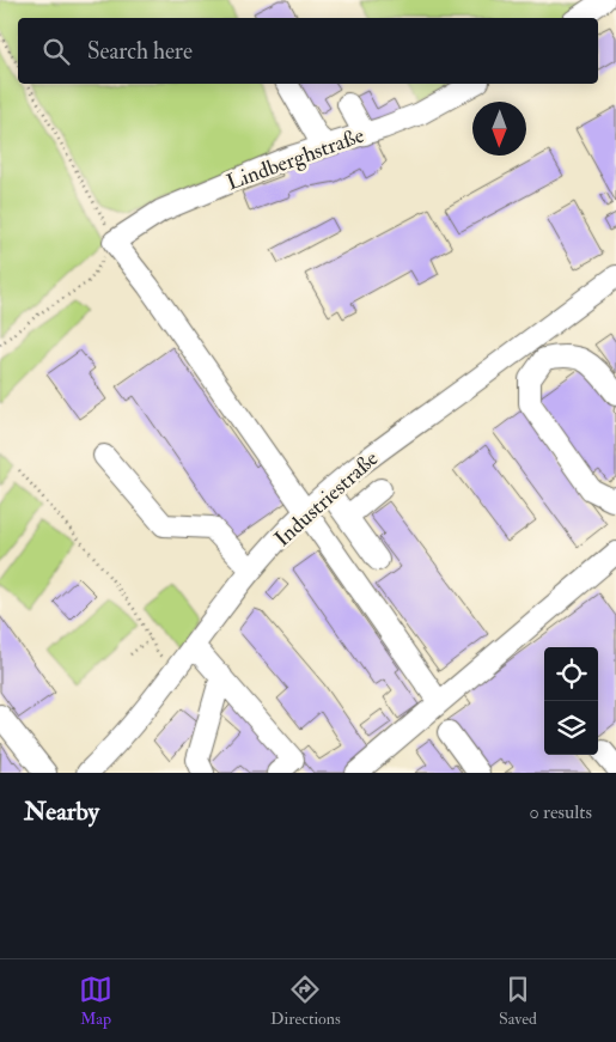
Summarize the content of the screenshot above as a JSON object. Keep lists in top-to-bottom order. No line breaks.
{"streets":{"street":["Lindberghstraße","Industriestraße"]},"north":"bottom","page":{"search":"Search here","heading":["Nearby","0 results"],"nav":["Map","Directions","Saved"]}}
